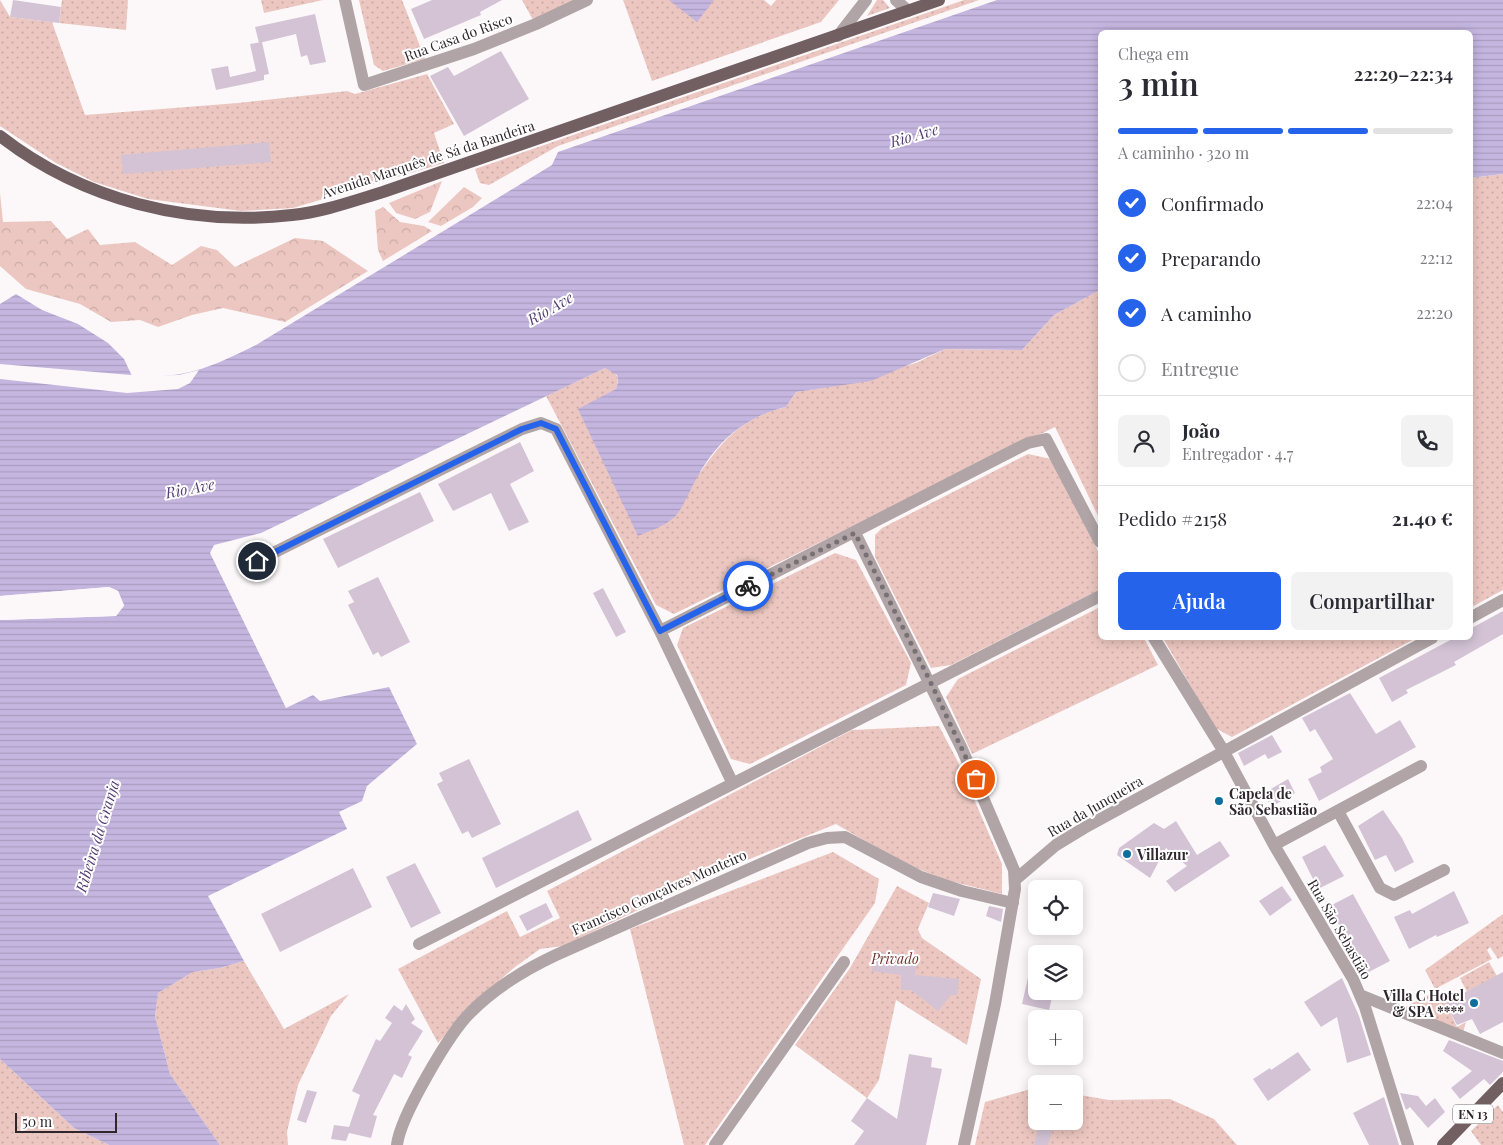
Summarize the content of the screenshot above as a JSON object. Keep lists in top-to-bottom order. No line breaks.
{"streets":{"main road":["Avenida Marquês de Sá da Bandeira","EN 13"],"street":["Rua Casa do Risco","Rua da Junqueira","Francisco Gonçalves Monteiro","Rua São Sebastião"]},"crossings":[["Rua da Junqueira","Rua São Sebastião"]],"water":["Rio Ave","Ribeira da Granja"],"parks":["Privado"],"places":["Capela de São Sebastião","Villazur","Villa C Hotel & SPA ****"],"scale_bar":"50 m","page":{"heading":["3 min","Chega em","22:29–22:34"],"panel":["João","Entregador · 4.7","Pedido #2158","21.40 €"],"bar":"A caminho · 320 m","list":[["Confirmado","22:04"],["Preparando","22:12"],["A caminho","22:20"],"Entregue"],"buttons":["Ajuda","Compartilhar"],"map_buttons":["+","−"],"scale":"50 m"}}
